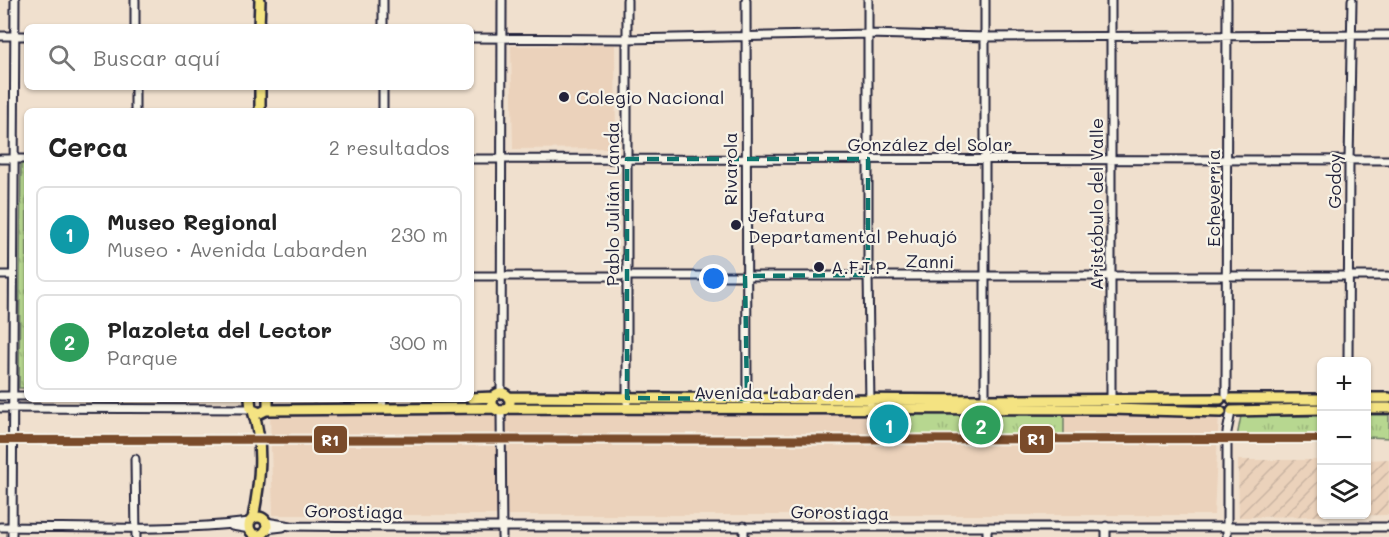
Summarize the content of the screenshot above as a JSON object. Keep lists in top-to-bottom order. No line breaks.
{"streets":{"main road":["Avenida Labarden"],"street":["González del Solar","Rivarola","Godoy","Echeverría","Pablo Julián Landa","Aristóbulo del Valle","Zanni","Gorostiaga"]},"crossings":[["González del Solar","Rivarola"],["González del Solar","Godoy"],["González del Solar","Echeverría"],["González del Solar","Pablo Julián Landa"],["González del Solar","Aristóbulo del Valle"],["Rivarola","Zanni"],["Rivarola","Avenida Labarden"],["Godoy","Zanni"],["Echeverría","Zanni"],["Echeverría","Avenida Labarden"],["Pablo Julián Landa","Zanni"],["Pablo Julián Landa","Avenida Labarden"],["Aristóbulo del Valle","Zanni"],["Aristóbulo del Valle","Avenida Labarden"]],"places":["Colegio Nacional","Jefatura Departamental Pehuajó","A.F.I.P."],"lines":["transit line R1"],"page":{"search":"Buscar aquí","heading":["Cerca","2 resultados"],"list":[{"mark":"1","name":"Museo Regional","note":"Museo · Avenida Labarden","value":"230 m"},{"mark":"2","name":"Plazoleta del Lector","note":"Parque","value":"300 m"}],"map_buttons":["+","−"],"pins":["1","2"]}}
